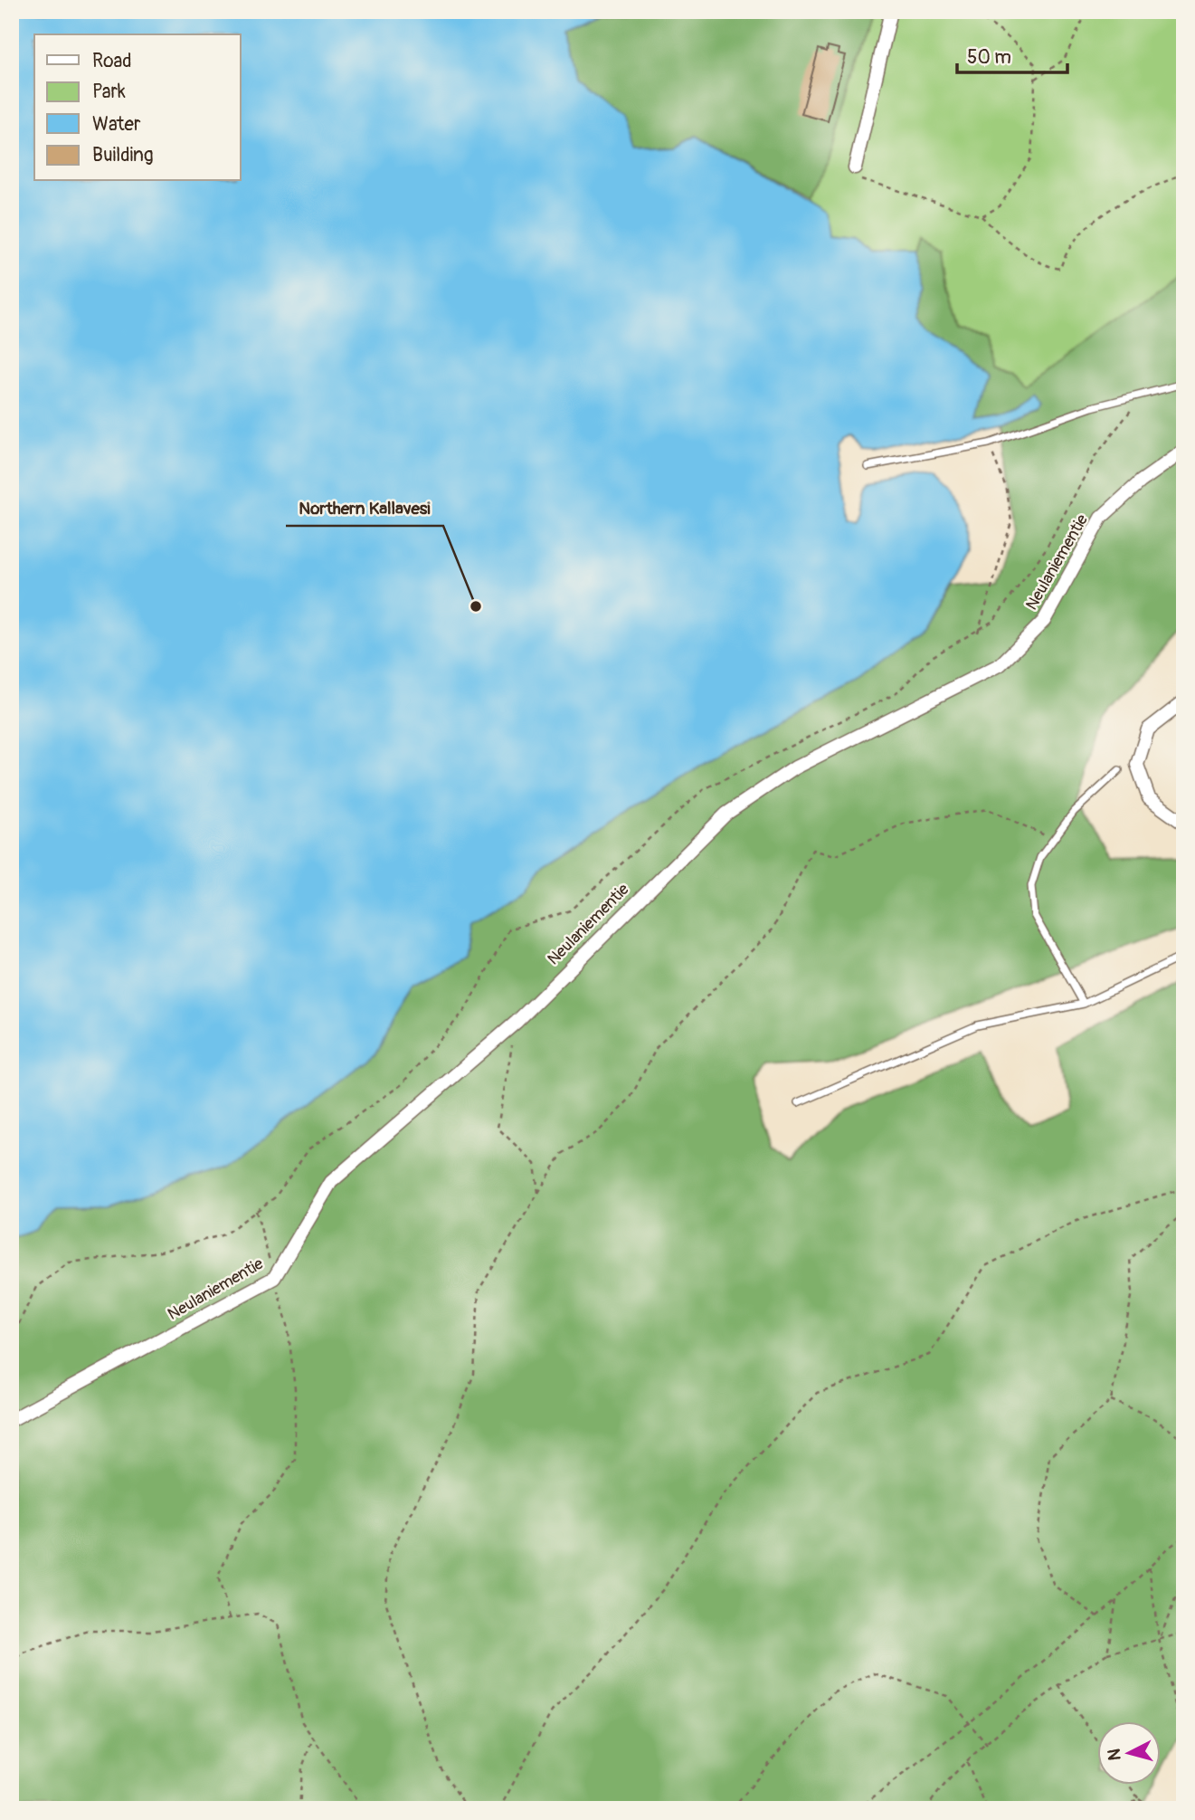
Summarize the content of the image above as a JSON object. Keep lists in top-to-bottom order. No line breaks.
{"streets":{"street":["Neulaniementie"]},"places":["Northern Kallavesi"],"legend":["Road","Park","Water","Building"],"scale_bar":"50 m","north":"left"}
